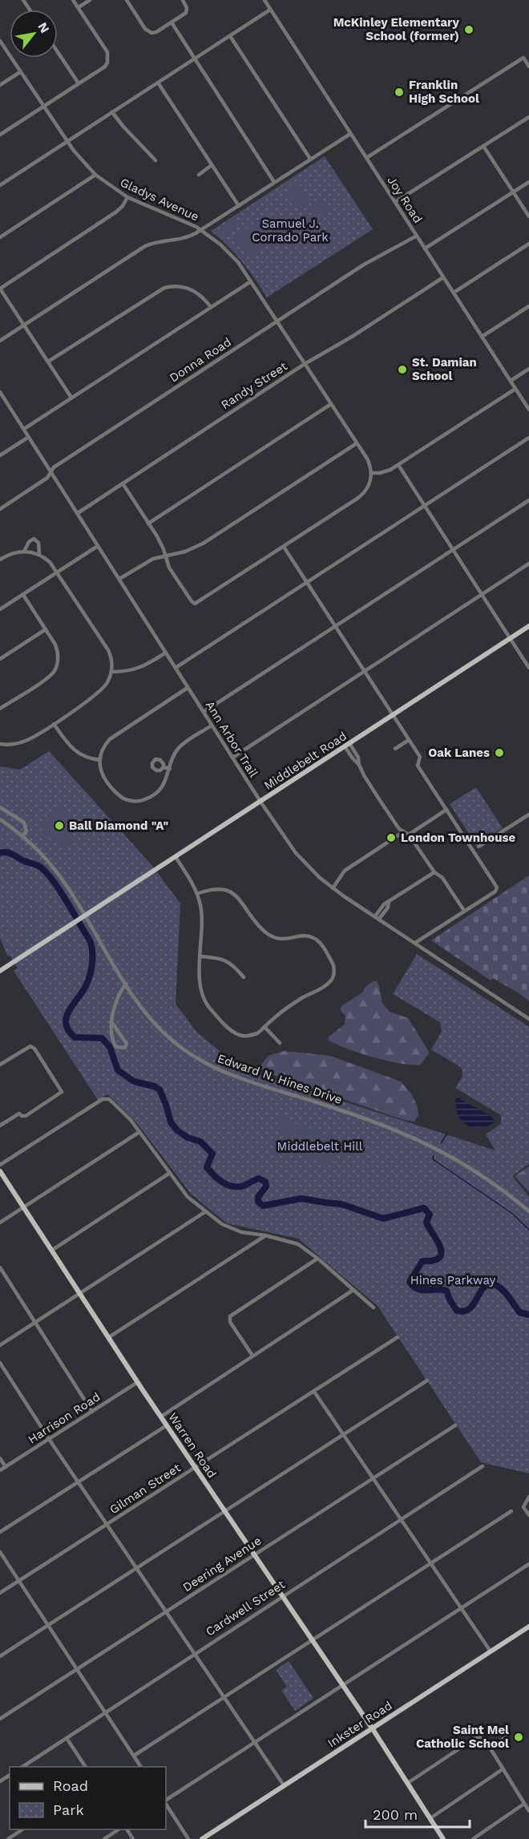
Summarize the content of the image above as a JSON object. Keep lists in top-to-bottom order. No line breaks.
{"streets":{"main road":["Middlebelt Road","Warren Road","Inkster Road"],"street":["Gladys Avenue","Joy Road","Donna Road","Randy Street","Ann Arbor Trail","Edward N. Hines Drive","Harrison Road","Gilman Street","Deering Avenue","Cardwell Street"]},"crossings":[["Gladys Avenue","Donna Road"],["Gladys Avenue","Randy Street"],["Joy Road","Donna Road"],["Joy Road","Randy Street"],["Donna Road","Ann Arbor Trail"],["Randy Street","Ann Arbor Trail"],["Ann Arbor Trail","Middlebelt Road"],["Harrison Road","Warren Road"],["Warren Road","Gilman Street"],["Warren Road","Deering Avenue"],["Warren Road","Cardwell Street"],["Warren Road","Inkster Road"]],"parks":["Samuel J. Corrado Park","Middlebelt Hill","Hines Parkway"],"places":["McKinley Elementary School (former)","Franklin High School","St. Damian School","Oak Lanes","Ball Diamond \"A\"","London Townhouse","Saint Mel Catholic School"],"legend":["Road","Park"],"scale_bar":"200 m","north":"top right"}
